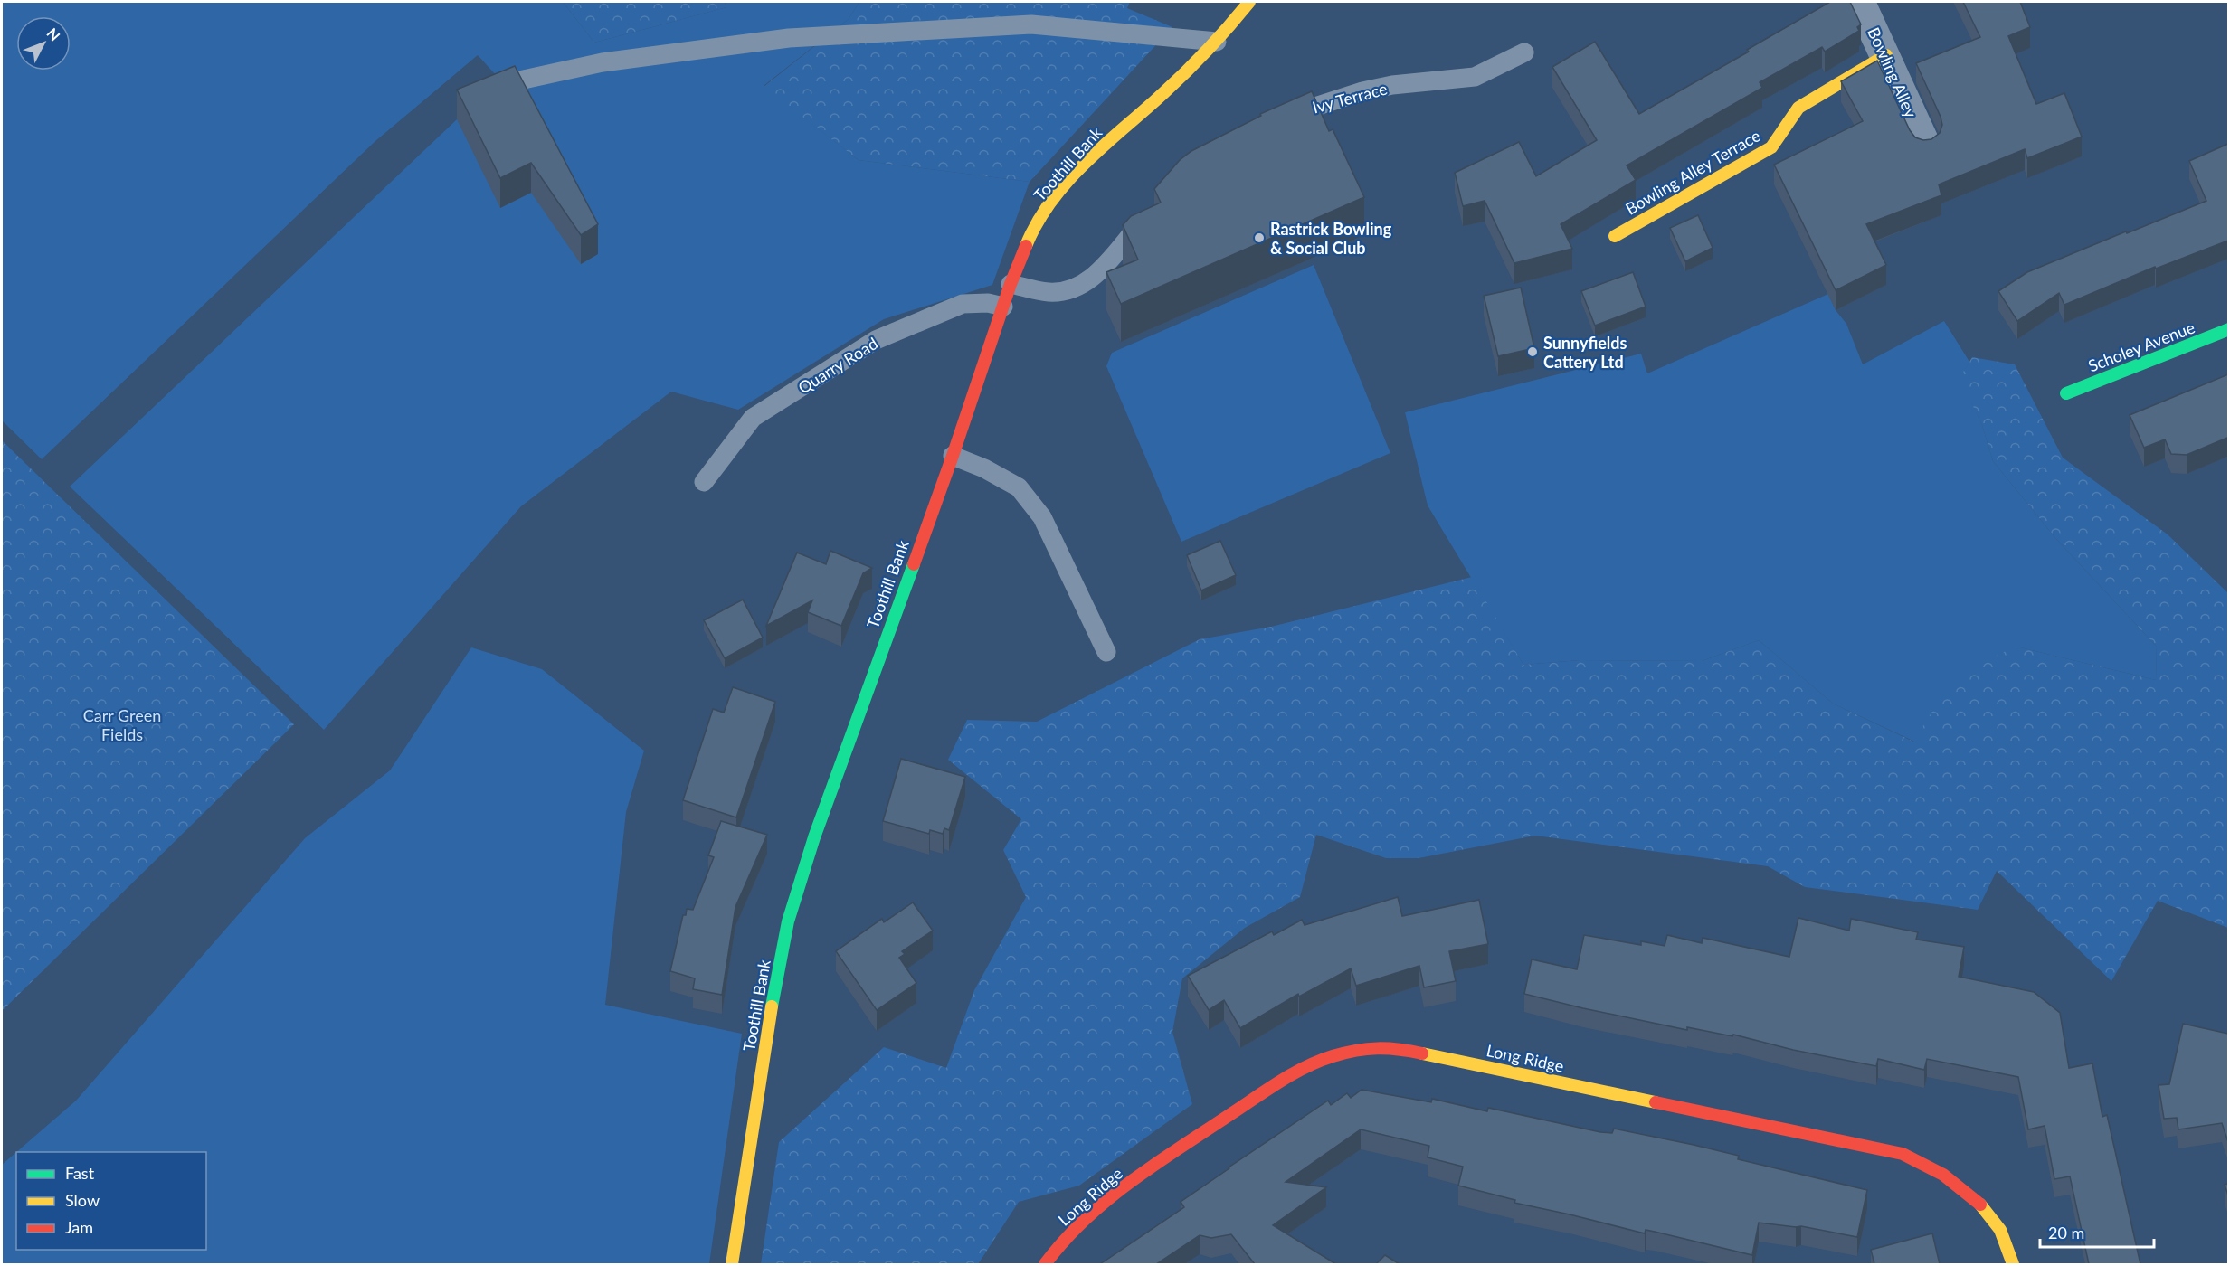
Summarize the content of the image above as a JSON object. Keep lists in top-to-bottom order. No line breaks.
{"streets":{"street":["Bowling Alley","Toothill Bank","Bowling Alley Terrace","Scholey Avenue","Long Ridge"],"lane":["Ivy Terrace","Quarry Road"]},"crossings":[["Bowling Alley","Bowling Alley Terrace"],["Toothill Bank","Quarry Road"]],"parks":["Carr Green Fields"],"places":["Rastrick Bowling & Social Club","Sunnyfields Cattery Ltd"],"legend":["Fast","Slow","Jam"],"scale_bar":"20 m","north":"top right"}
